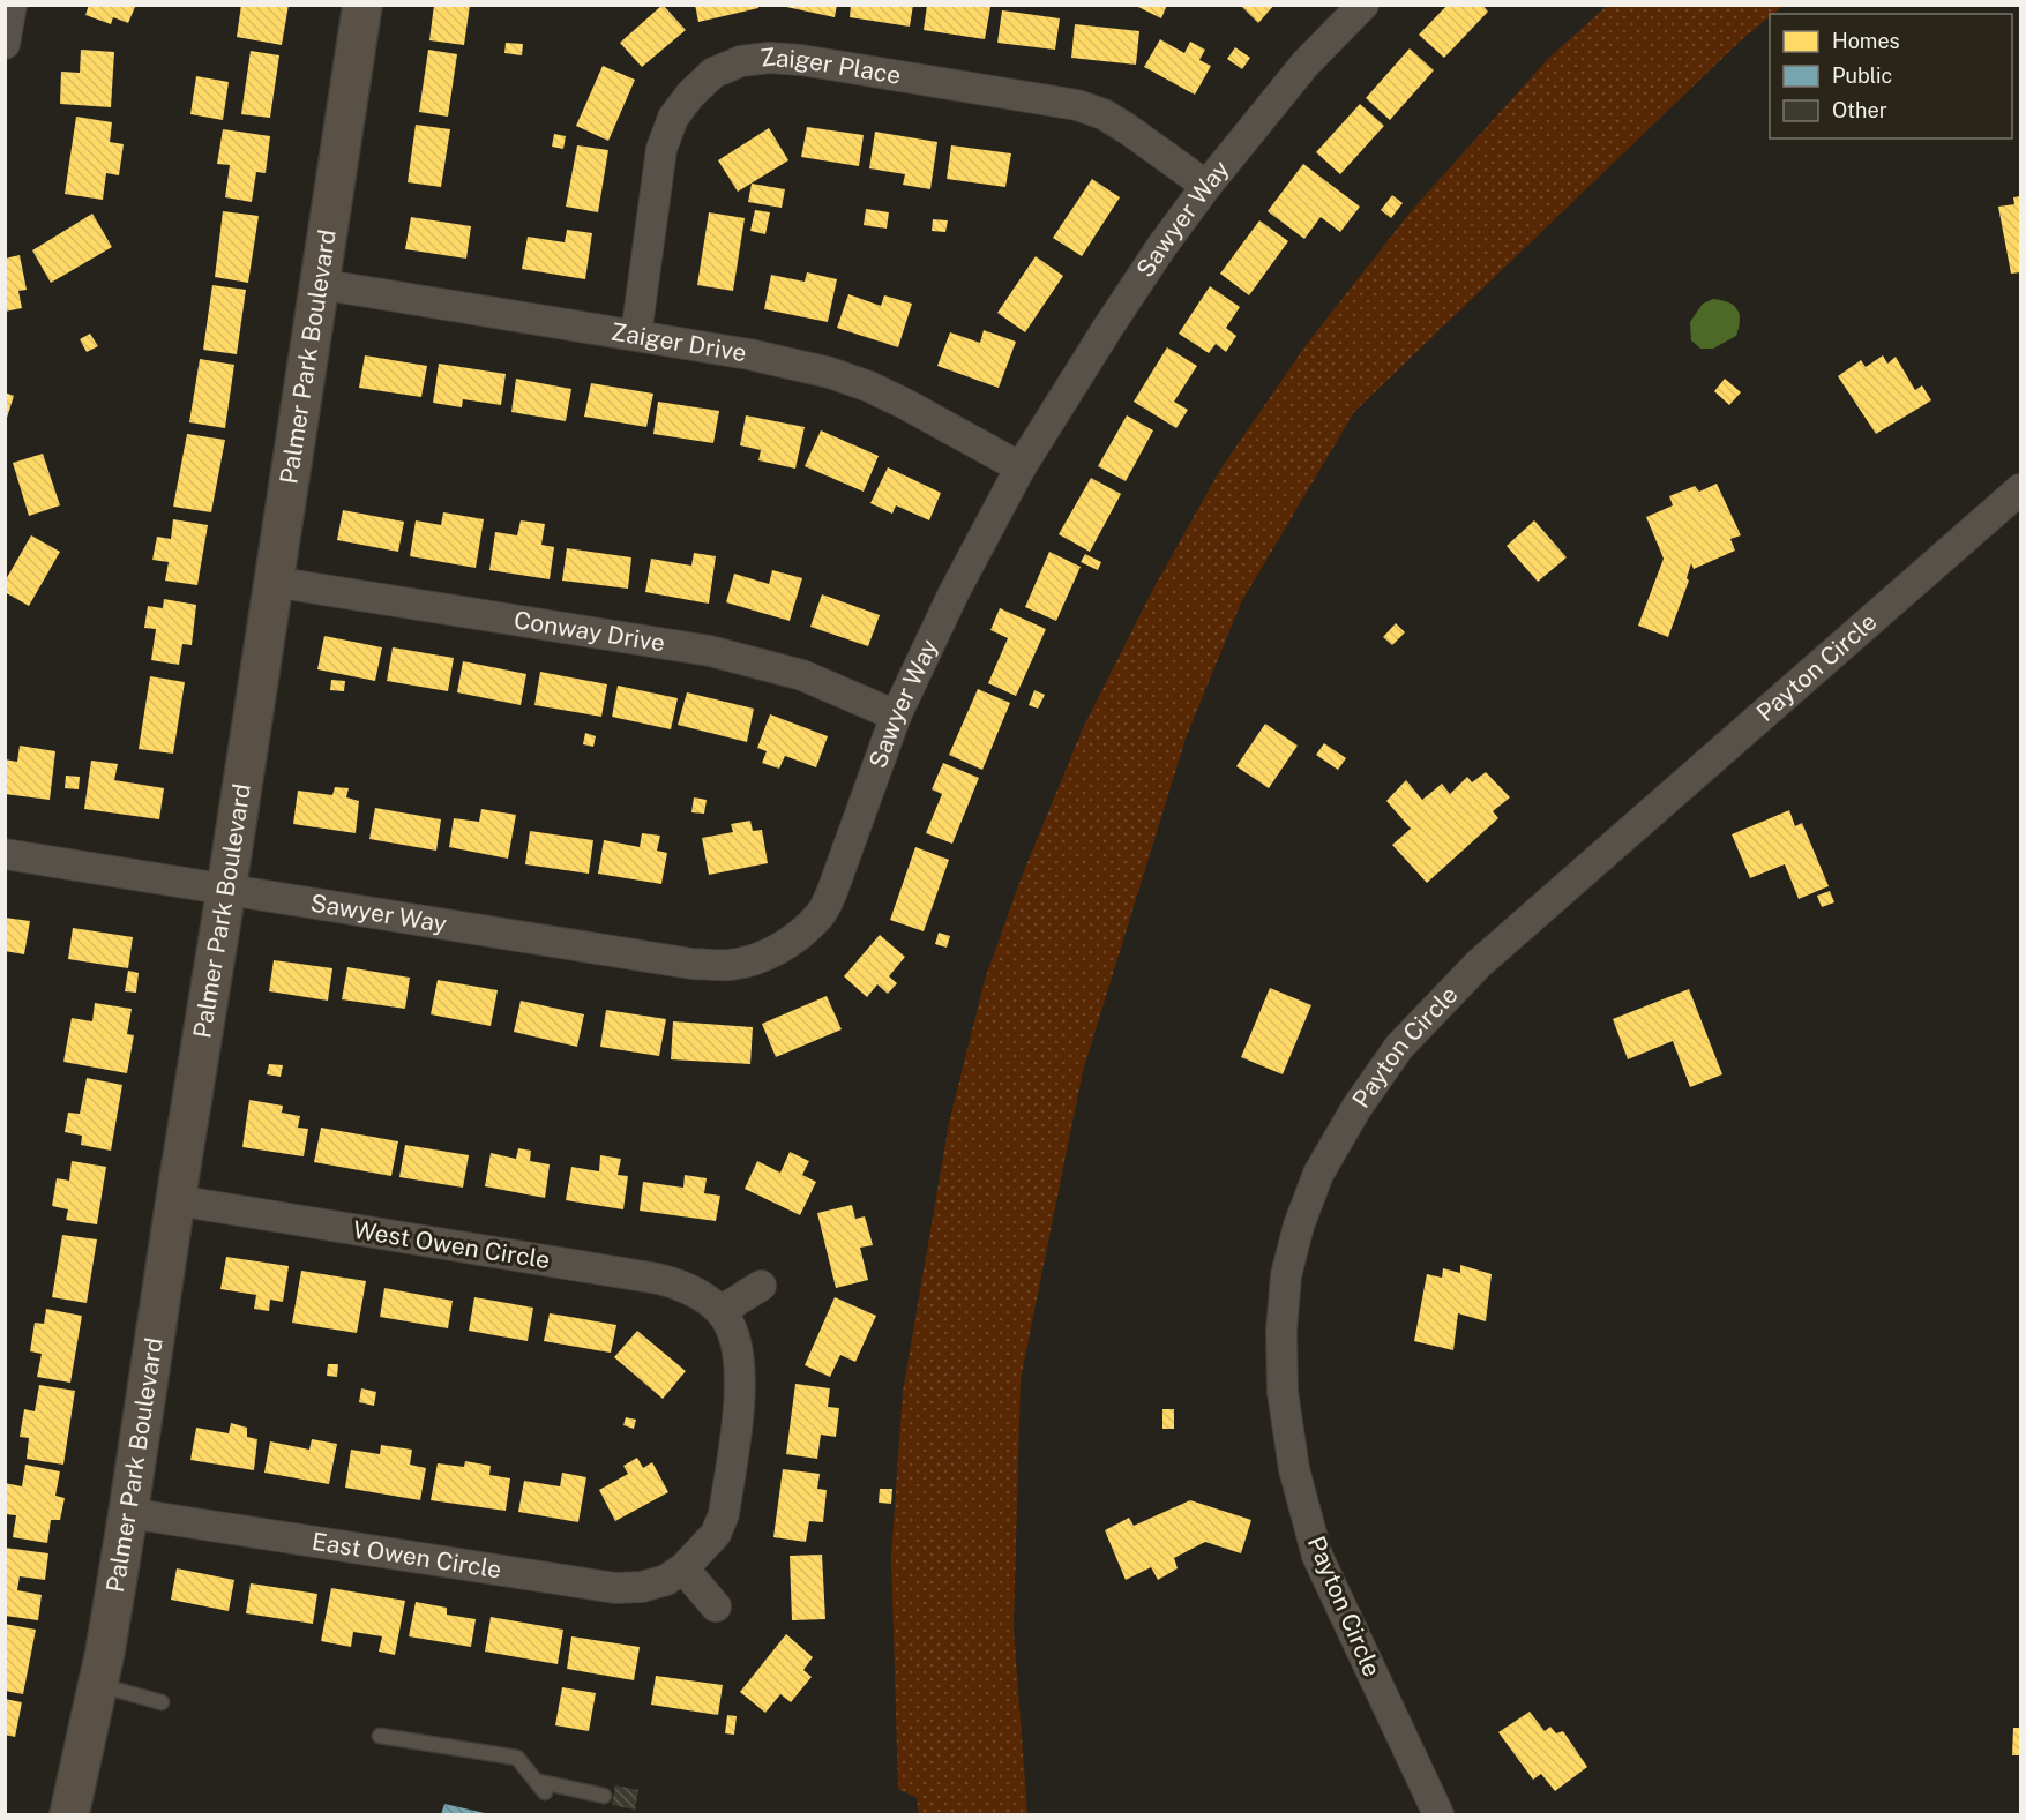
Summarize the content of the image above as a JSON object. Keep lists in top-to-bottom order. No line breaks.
{"streets":{"main road":["Palmer Park Boulevard"],"street":["Zaiger Place","Sawyer Way","Zaiger Drive","Conway Drive","Payton Circle","West Owen Circle","East Owen Circle"]},"crossings":[["Zaiger Place","Sawyer Way"],["Zaiger Place","Zaiger Drive"],["Sawyer Way","Zaiger Drive"],["Sawyer Way","Palmer Park Boulevard"],["Sawyer Way","Conway Drive"],["Zaiger Drive","Palmer Park Boulevard"],["Palmer Park Boulevard","Conway Drive"],["Palmer Park Boulevard","West Owen Circle"],["Palmer Park Boulevard","East Owen Circle"],["West Owen Circle","East Owen Circle"]],"legend":["Homes","Public","Other"]}
